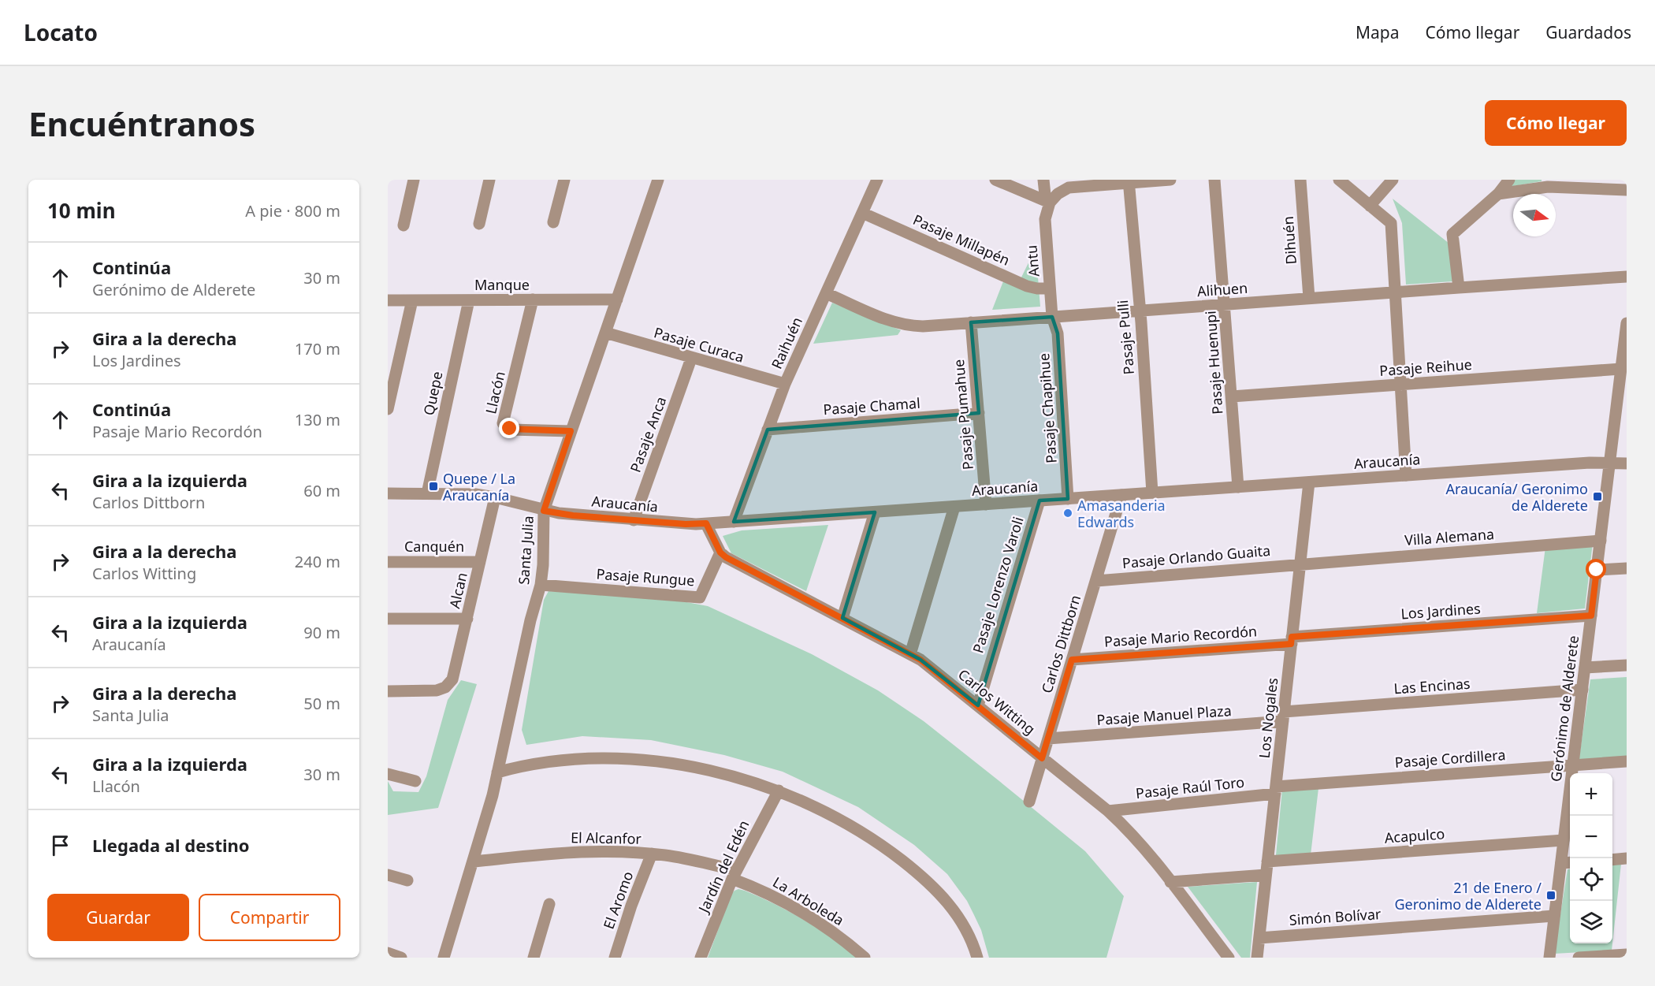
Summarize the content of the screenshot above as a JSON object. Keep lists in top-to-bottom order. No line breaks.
{"streets":{"street":["Pasaje Millapén","Dihuén","Antu","Manque","Alihuen","Pasaje Pulli","Raihuén","Pasaje Curaca","Pasaje Huenupi","Pasaje Reihue","Llacón","Quepe","Pasaje Chamal","Pasaje Chapihue","Pasaje Pumahue","Pasaje Anca","Araucanía","Villa Alemana","Canquén","Santa Julia","Pasaje Orlando Guaita","Pasaje Rungue","Pasaje Lorenzo Varoli","Alcan","Los Jardines","Pasaje Mario Recordón","Carlos Dittborn","Las Encinas","Carlos Witting","Gerónimo de Alderete","Pasaje Manuel Plaza","Los Nogales","Pasaje Cordillera","Pasaje Raúl Toro","Acapulco","El Alcanfor","Jardín del Edén","El Aromo","La Arboleda","Simón Bolívar"]},"crossings":[["Pasaje Millapén","Antu"],["Pasaje Millapén","Raihuén"],["Dihuén","Alihuen"],["Antu","Alihuen"],["Antu","Pasaje Chapihue"],["Manque","Llacón"],["Manque","Quepe"],["Manque","Santa Julia"],["Alihuen","Pasaje Pulli"],["Alihuen","Raihuén"],["Alihuen","Pasaje Huenupi"],["Alihuen","Pasaje Chapihue"],["Alihuen","Pasaje Pumahue"],["Pasaje Pulli","Araucanía"],["Raihuén","Pasaje Curaca"],["Raihuén","Pasaje Chamal"],["Raihuén","Araucanía"],["Pasaje Curaca","Pasaje Anca"],["Pasaje Curaca","Santa Julia"],["Pasaje Huenupi","Pasaje Reihue"],["Pasaje Huenupi","Araucanía"],["Pasaje Reihue","Gerónimo de Alderete"],["Llacón","Santa Julia"],["Quepe","Araucanía"],["Pasaje Chamal","Pasaje Pumahue"],["Pasaje Chapihue","Araucanía"],["Pasaje Pumahue","Araucanía"],["Pasaje Anca","Araucanía"],["Araucanía","Santa Julia"],["Araucanía","Pasaje Lorenzo Varoli"],["Araucanía","Alcan"],["Araucanía","Carlos Dittborn"],["Araucanía","Gerónimo de Alderete"],["Araucanía","Los Nogales"],["Villa Alemana","Pasaje Orlando Guaita"],["Villa Alemana","Gerónimo de Alderete"],["Villa Alemana","Los Nogales"],["Canquén","Alcan"],["Santa Julia","Pasaje Rungue"],["Santa Julia","El Alcanfor"],["Pasaje Orlando Guaita","Carlos Dittborn"],["Pasaje Orlando Guaita","Los Nogales"],["Pasaje Rungue","Carlos Witting"],["Pasaje Lorenzo Varoli","Carlos Witting"],["Los Jardines","Pasaje Mario Recordón"],["Los Jardines","Gerónimo de Alderete"],["Los Jardines","Los Nogales"],["Pasaje Mario Recordón","Carlos Dittborn"],["Pasaje Mario Recordón","Los Nogales"],["Carlos Dittborn","Carlos Witting"],["Carlos Dittborn","Pasaje Manuel Plaza"],["Las Encinas","Gerónimo de Alderete"],["Las Encinas","Pasaje Manuel Plaza"],["Las Encinas","Los Nogales"],["Carlos Witting","Pasaje Raúl Toro"],["Gerónimo de Alderete","Pasaje Cordillera"],["Gerónimo de Alderete","Acapulco"],["Gerónimo de Alderete","Simón Bolívar"],["Pasaje Manuel Plaza","Los Nogales"],["Los Nogales","Pasaje Cordillera"],["Los Nogales","Pasaje Raúl Toro"],["Los Nogales","Acapulco"],["Los Nogales","Simón Bolívar"],["Pasaje Cordillera","Pasaje Raúl Toro"],["El Alcanfor","Jardín del Edén"],["El Alcanfor","El Aromo"],["El Alcanfor","La Arboleda"],["Jardín del Edén","La Arboleda"]],"places":{"transit":["Quepe / La Araucanía","Araucanía/ Geronimo de Alderete","21 de Enero / Geronimo de Alderete"],"other":["Amasanderia Edwards"]},"north":"right","page":{"header":"Locato","nav":["Mapa","Cómo llegar","Guardados"],"buttons":["Cómo llegar",["Guardar","Compartir"]],"title":"Encuéntranos","heading":["10 min","A pie · 800 m"],"list":[["Continúa","Gerónimo de Alderete","30 m"],["Gira a la derecha","Los Jardines","170 m"],["Continúa","Pasaje Mario Recordón","130 m"],["Gira a la izquierda","Carlos Dittborn","60 m"],["Gira a la derecha","Carlos Witting","240 m"],["Gira a la izquierda","Araucanía","90 m"],["Gira a la derecha","Santa Julia","50 m"],["Gira a la izquierda","Llacón","30 m"],"Llegada al destino"],"map_buttons":["+","−"]}}
